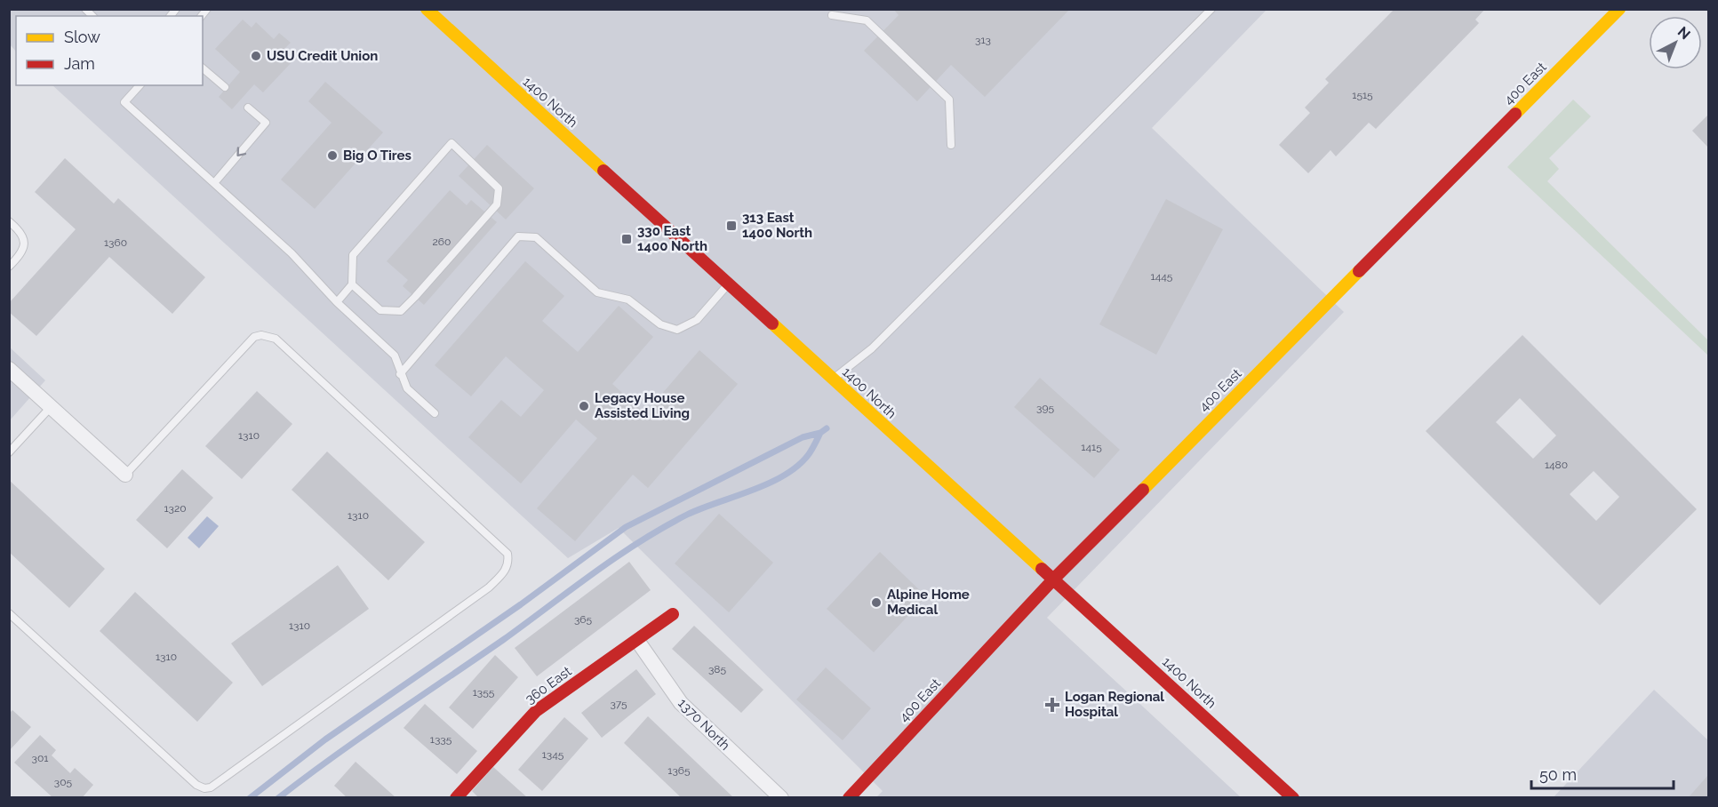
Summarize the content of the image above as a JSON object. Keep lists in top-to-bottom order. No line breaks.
{"streets":{"street":["400 East","1400 North","360 East","1370 North"]},"crossings":[["400 East","1400 North"],["360 East","1370 North"]],"places":{"other":["USU Credit Union","Big O Tires","Legacy House Assisted Living","Alpine Home Medical"],"transit":["313 East 1400 North","330 East 1400 North"],"health":["Logan Regional Hospital"]},"house_numbers":["313","1515","260","1360","1445","395","1310","1415","1480","1320","1310","365","1310","1310","385","1355","375","1335","1345","301","1365","305"],"legend":["Slow","Jam"],"scale_bar":"50 m","north":"top right"}
